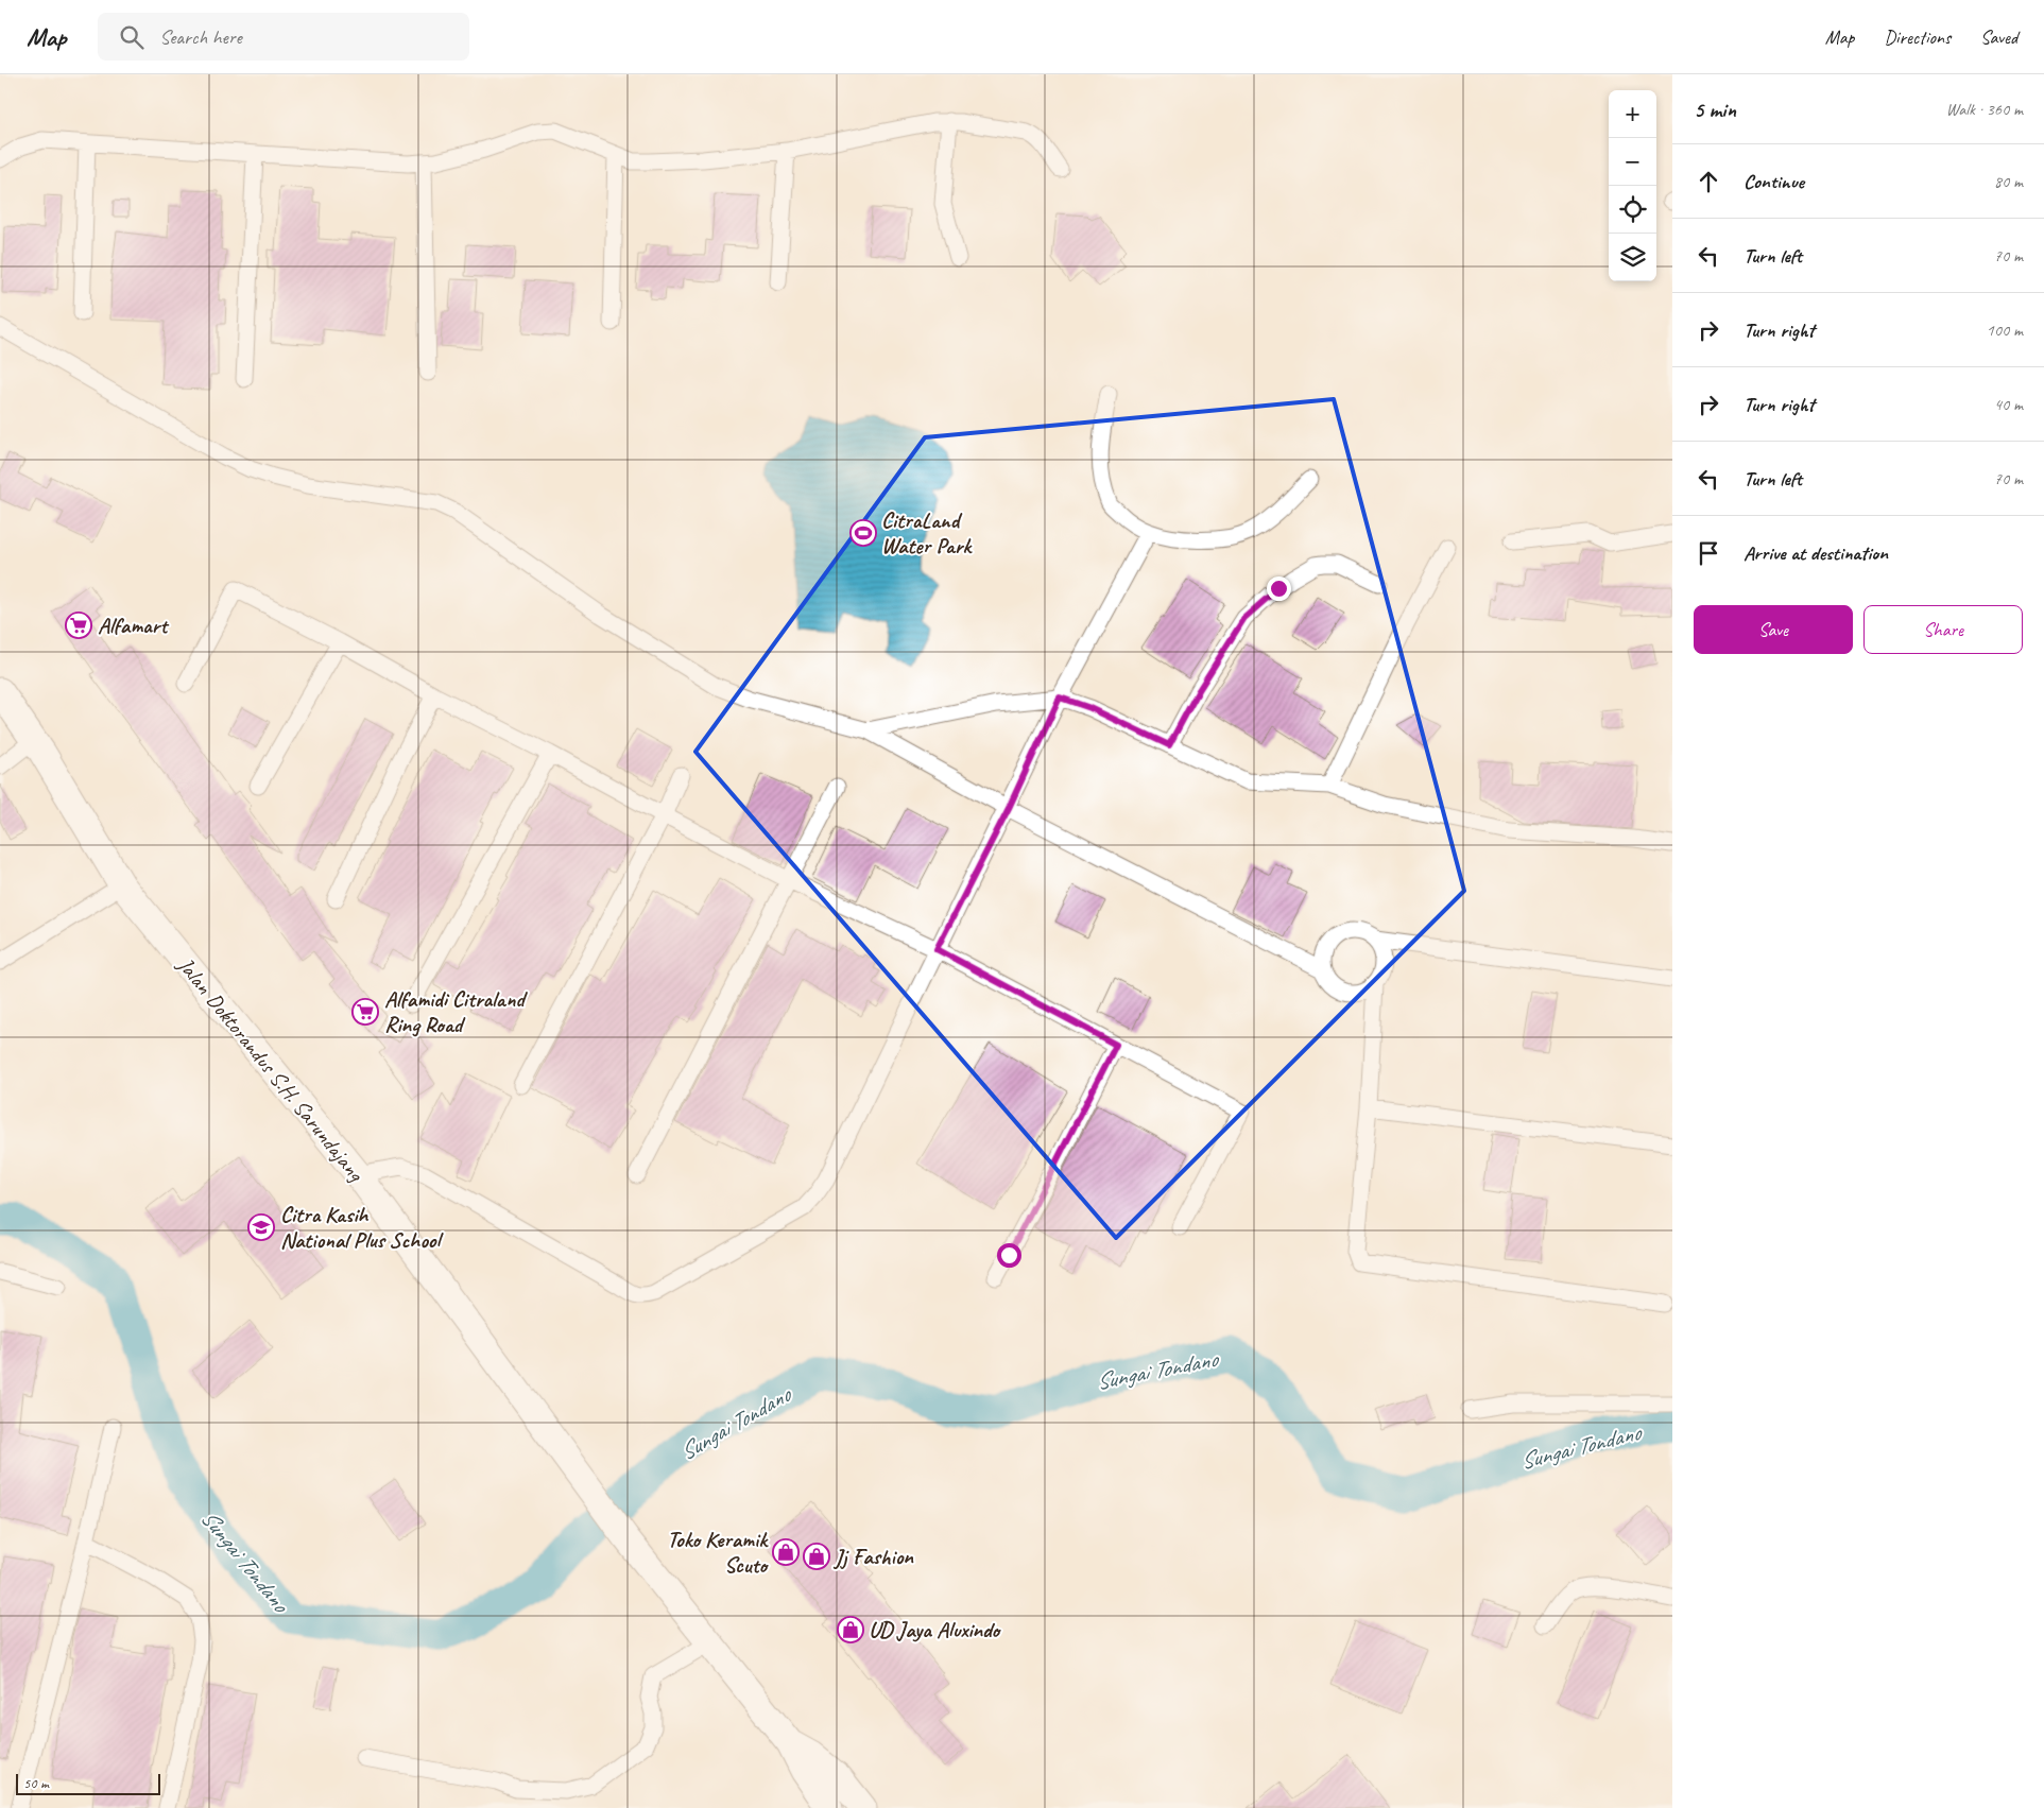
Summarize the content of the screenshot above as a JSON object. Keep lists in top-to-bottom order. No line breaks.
{"streets":{"highway":["Jalan Doktorandus S.H. Sarundajang"]},"water":["Sungai Tondano"],"places":{"sports":["CitraLand Water Park"],"supermarket":["Alfamart","Alfamidi Citraland Ring Road"],"school or university":["Citra Kasih National Plus School"],"shop":["Toko Keramik Scuto","Jj Fashion","UD Jaya Aluxindo"]},"scale_bar":"50 m","page":{"header":"Map","search":"Search here","nav":["Map","Directions","Saved"],"heading":["5 min","Walk · 360 m"],"map_buttons":["+","−"],"list":[["Continue","80 m"],["Turn left","70 m"],["Turn right","100 m"],["Turn right","40 m"],["Turn left","70 m"],"Arrive at destination"],"buttons":["Save","Share"],"scale":"50 m"}}
